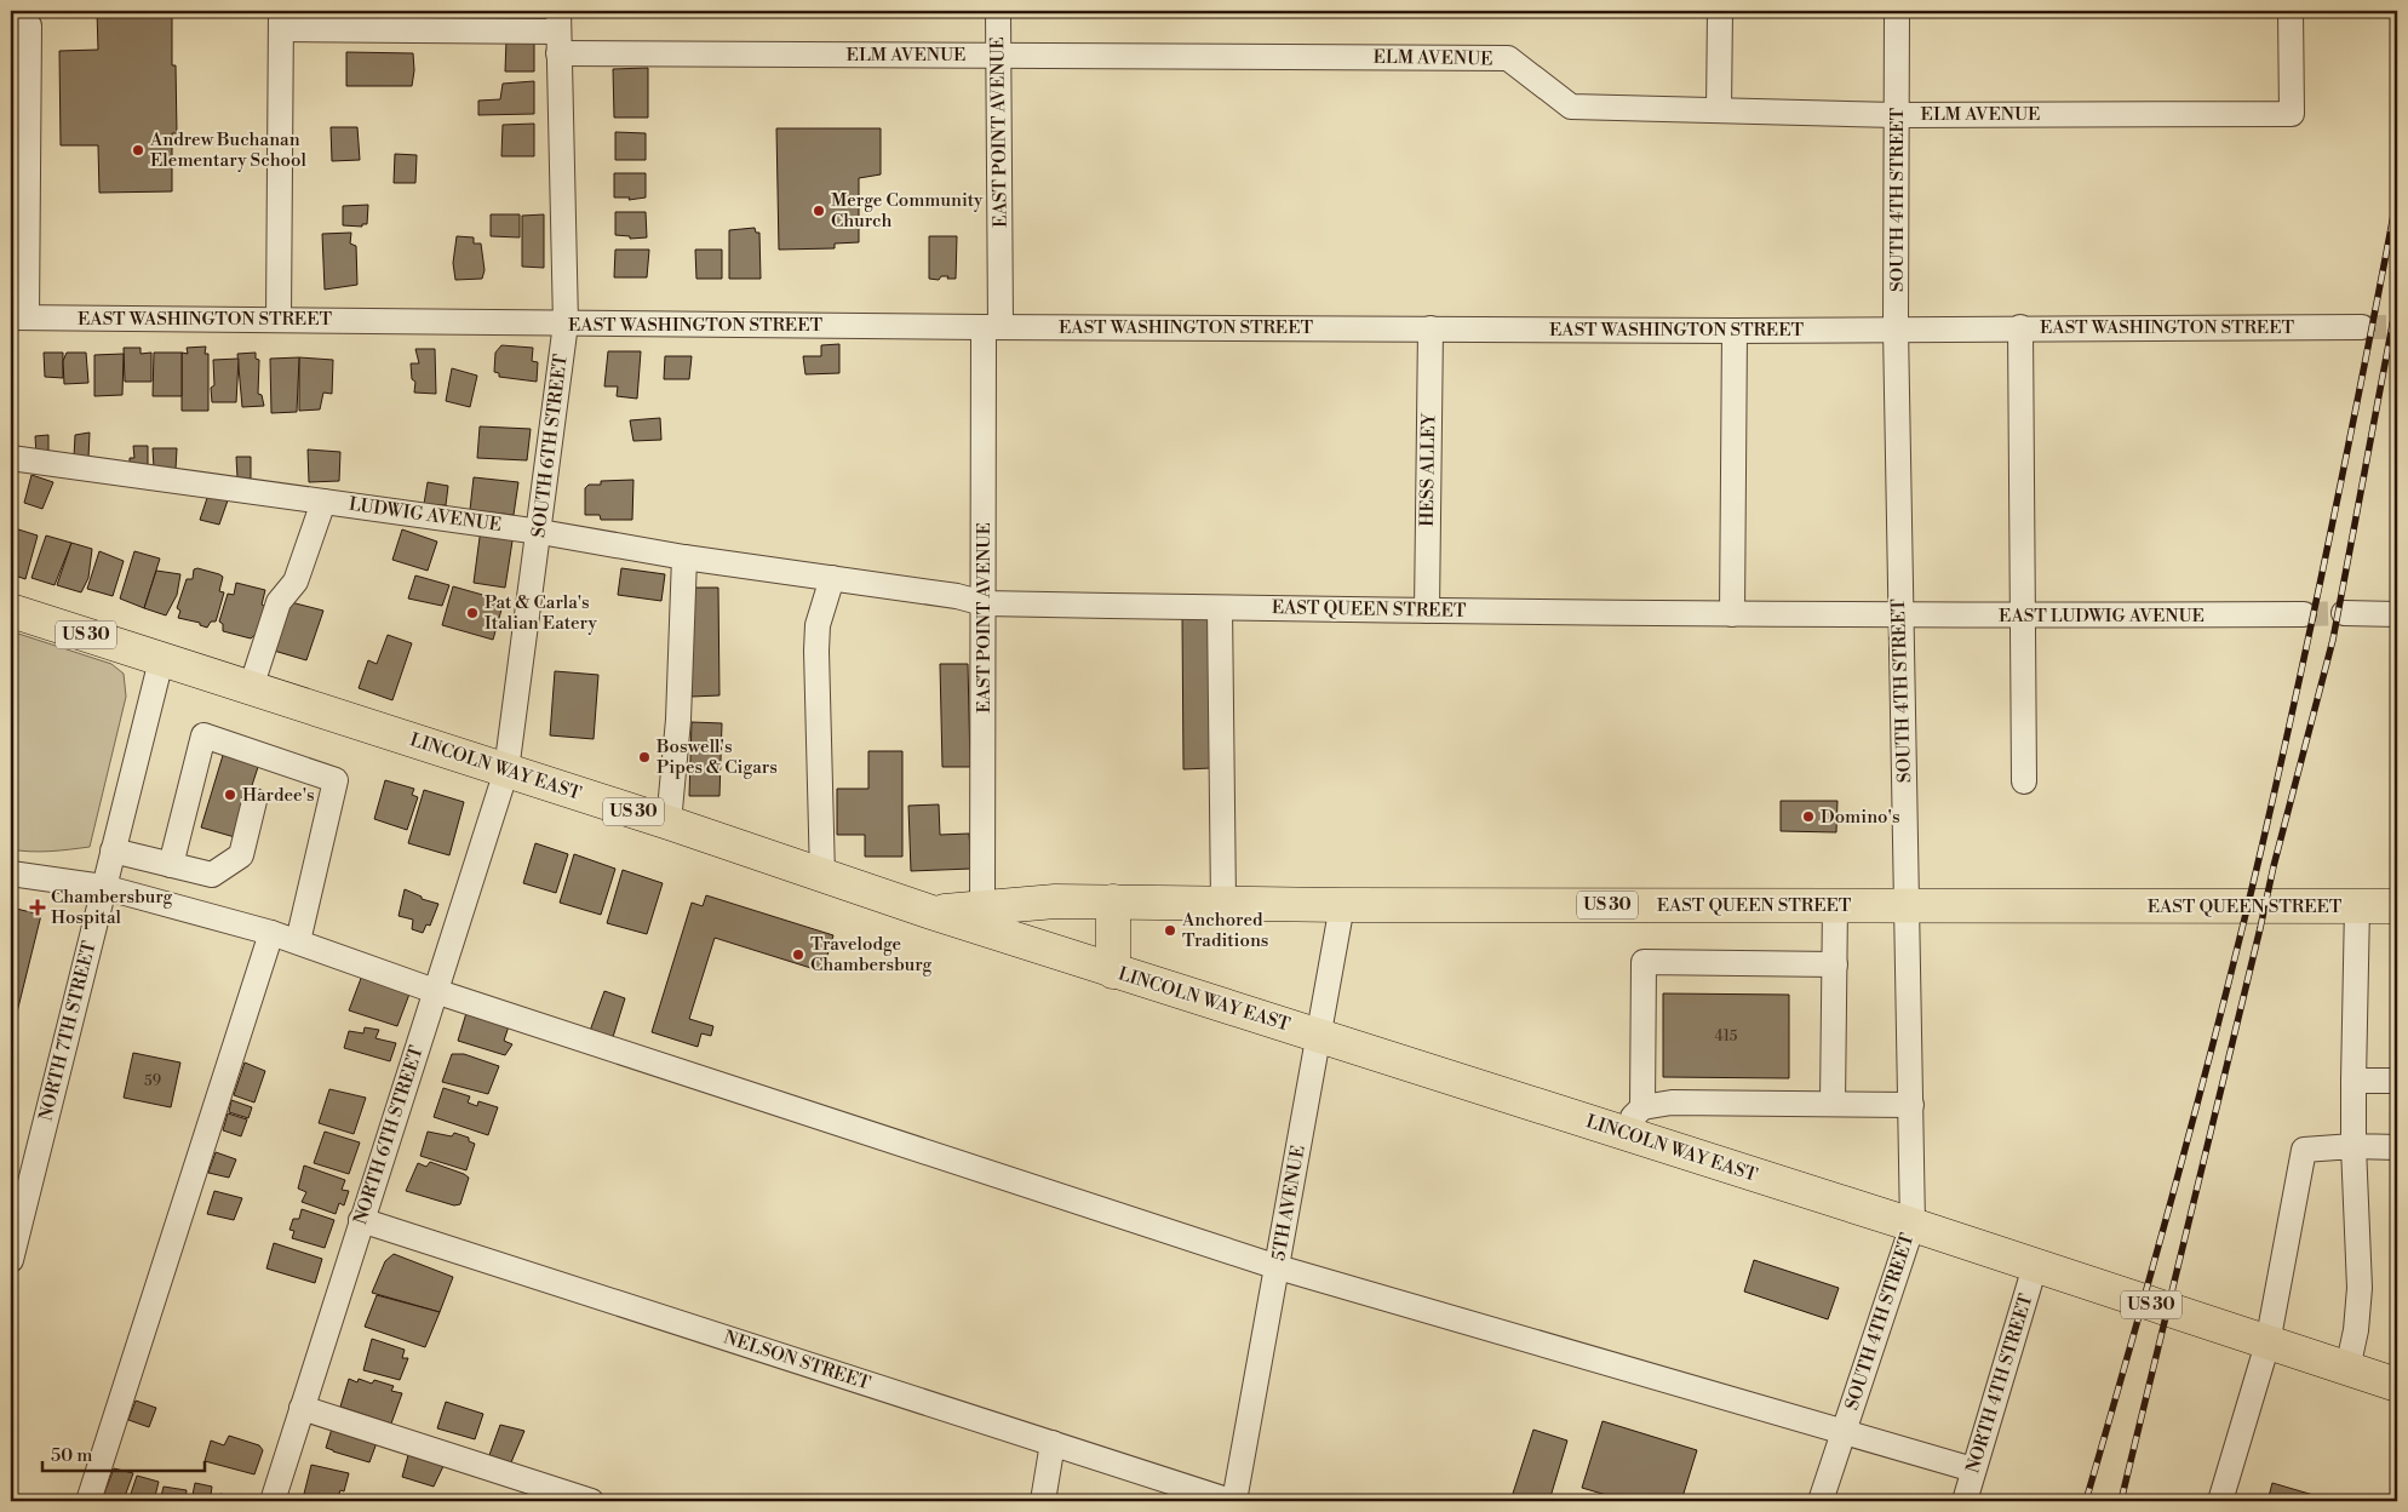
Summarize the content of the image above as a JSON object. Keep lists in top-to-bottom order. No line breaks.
{"streets":{"highway":["EAST QUEEN STREET","US 30","LINCOLN WAY EAST"],"street":["ELM AVENUE","EAST POINT AVENUE","SOUTH 4TH STREET","EAST WASHINGTON STREET","SOUTH 6TH STREET","HESS ALLEY","LUDWIG AVENUE","EAST LUDWIG AVENUE","NORTH 7TH STREET","NORTH 6TH STREET","5TH AVENUE","NELSON STREET","NORTH 4TH STREET"]},"crossings":[["ELM AVENUE","EAST POINT AVENUE"],["ELM AVENUE","SOUTH 4TH STREET"],["ELM AVENUE","SOUTH 6TH STREET"],["EAST POINT AVENUE","EAST WASHINGTON STREET"],["EAST POINT AVENUE","LUDWIG AVENUE"],["EAST POINT AVENUE","EAST QUEEN STREET"],["SOUTH 4TH STREET","EAST WASHINGTON STREET"],["SOUTH 4TH STREET","EAST QUEEN STREET"],["SOUTH 4TH STREET","EAST LUDWIG AVENUE"],["SOUTH 4TH STREET","LINCOLN WAY EAST"],["EAST WASHINGTON STREET","SOUTH 6TH STREET"],["EAST WASHINGTON STREET","HESS ALLEY"],["SOUTH 6TH STREET","LUDWIG AVENUE"],["SOUTH 6TH STREET","LINCOLN WAY EAST"],["SOUTH 6TH STREET","NORTH 6TH STREET"],["HESS ALLEY","EAST QUEEN STREET"],["LUDWIG AVENUE","EAST QUEEN STREET"],["EAST QUEEN STREET","EAST LUDWIG AVENUE"],["EAST QUEEN STREET","LINCOLN WAY EAST"],["EAST QUEEN STREET","5TH AVENUE"],["LINCOLN WAY EAST","NORTH 7TH STREET"],["LINCOLN WAY EAST","NORTH 6TH STREET"],["LINCOLN WAY EAST","5TH AVENUE"],["LINCOLN WAY EAST","NORTH 4TH STREET"],["NORTH 6TH STREET","NELSON STREET"],["5TH AVENUE","NELSON STREET"]],"places":{"other":["Andrew Buchanan Elementary School","Merge Community Church","Pat & Carla's Italian Eatery","Boswell's Pipes & Cigars","Hardee's","Domino's","Anchored Traditions","Travelodge Chambersburg"],"health":["Chambersburg Hospital"]},"house_numbers":["415","59"],"scale_bar":"50 m"}
